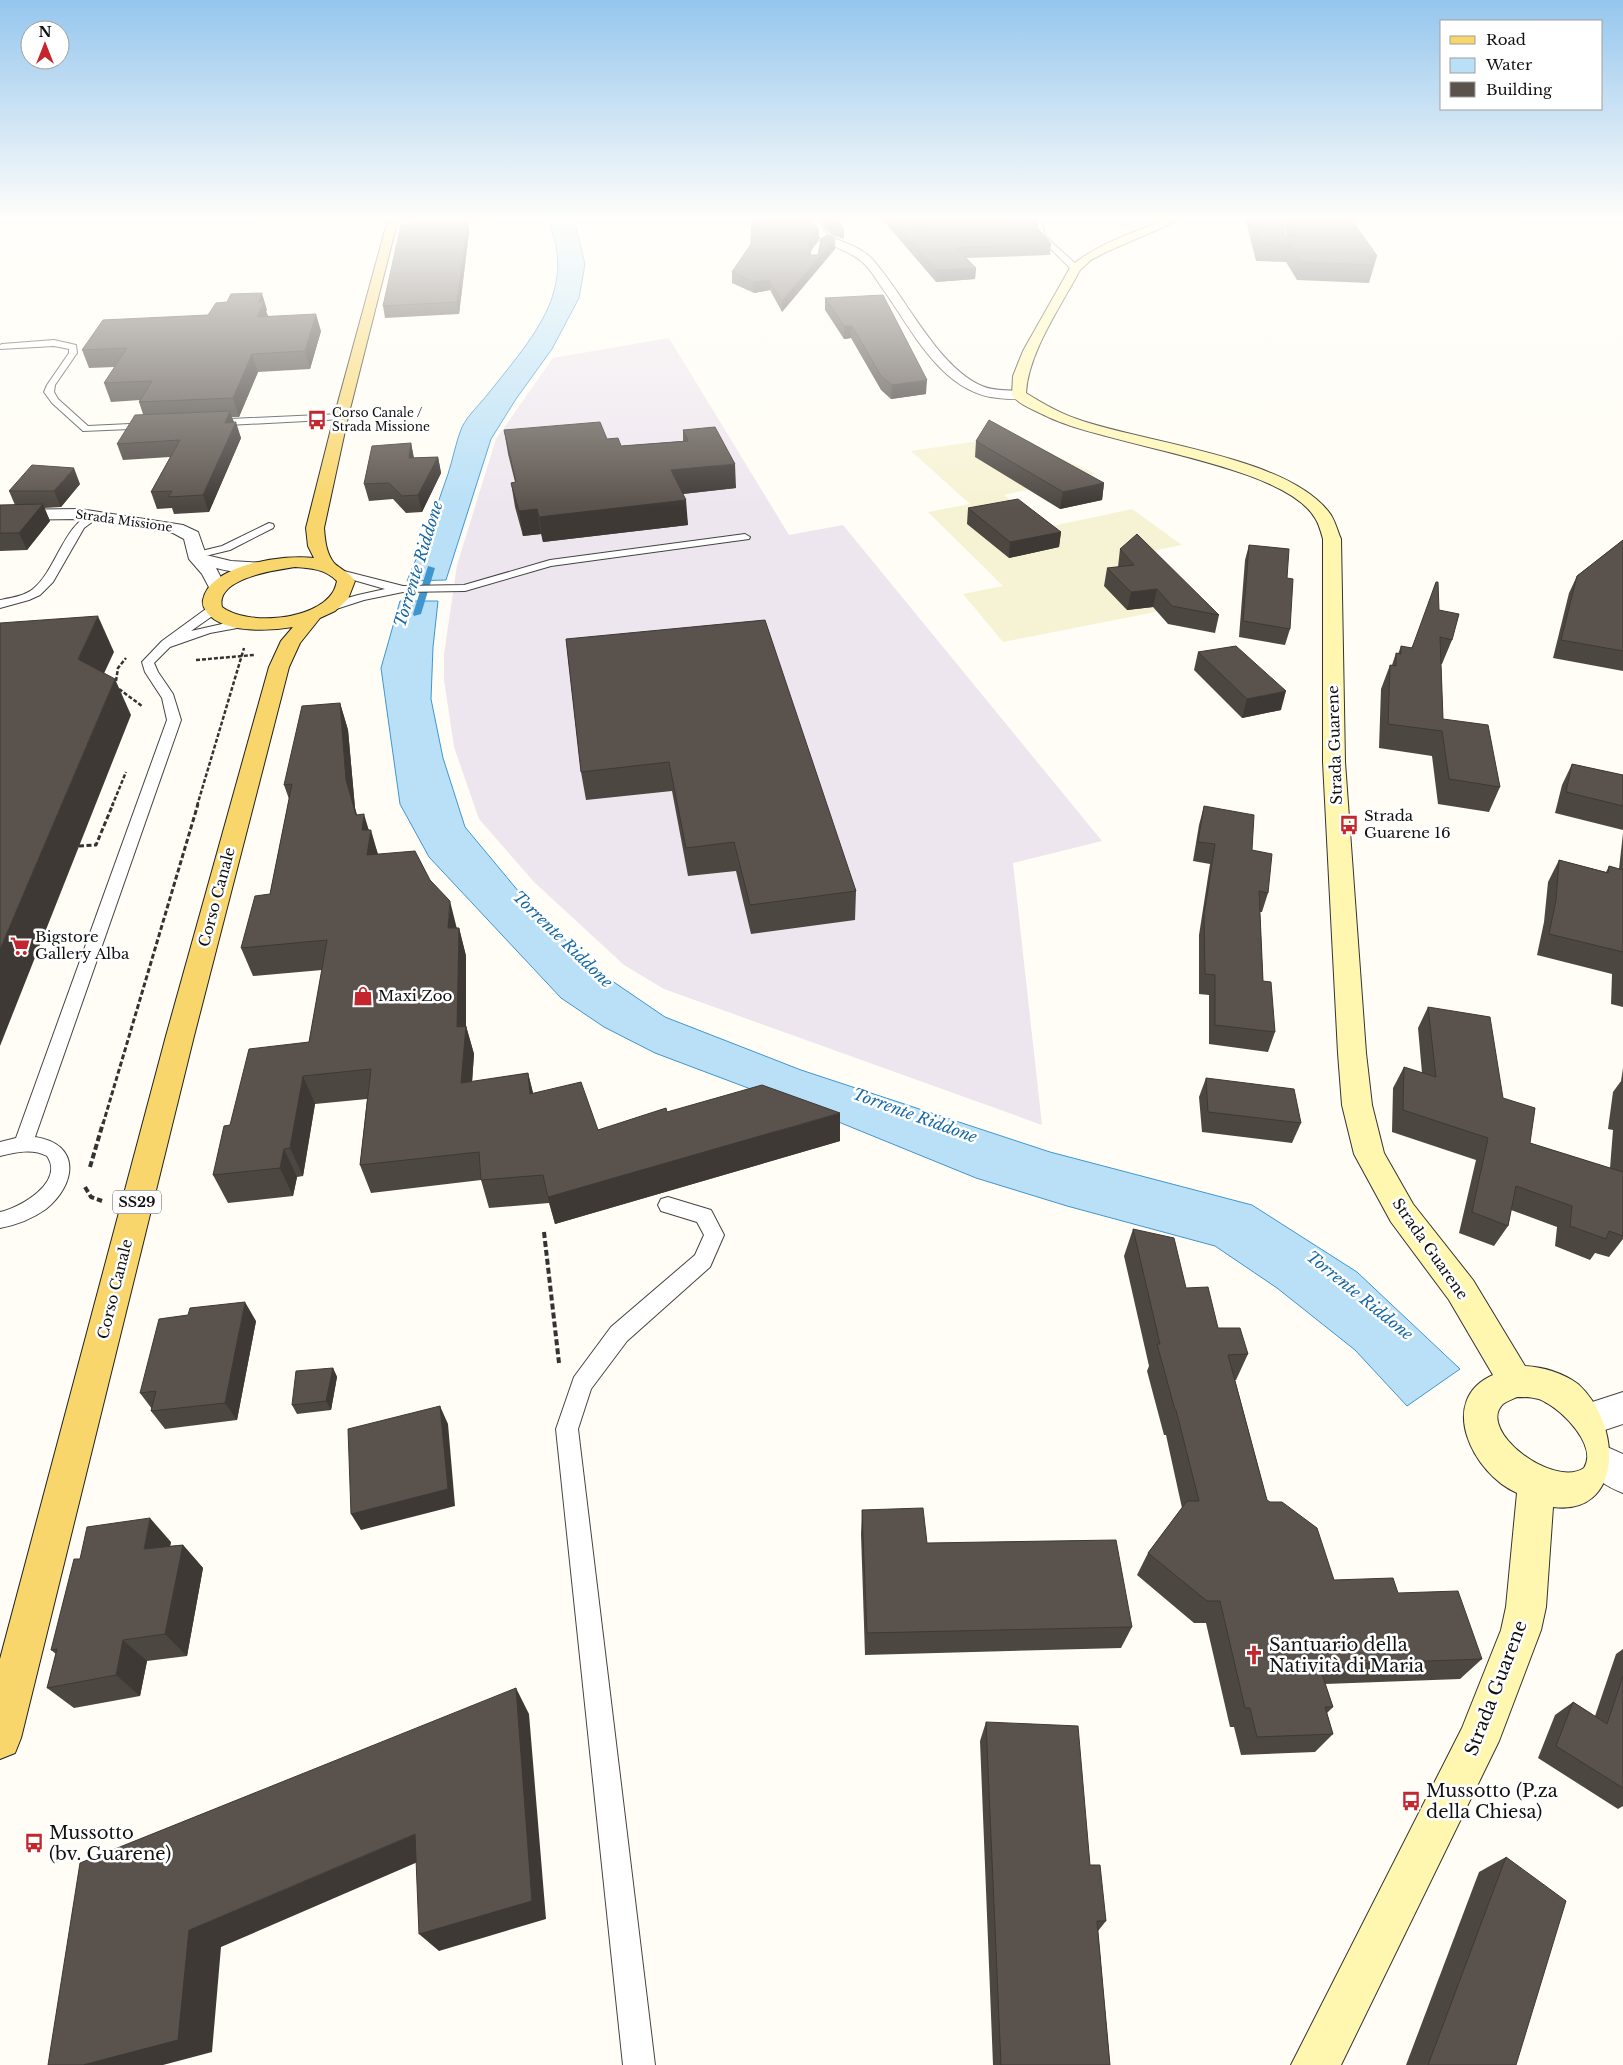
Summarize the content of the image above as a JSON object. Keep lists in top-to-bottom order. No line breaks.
{"streets":{"main road":["Strada Guarene","Corso Canale","SS29"],"street":["Strada Missione"]},"crossings":[["Strada Missione","Corso Canale"]],"water":["Torrente Riddone"],"places":{"bus stop":["Corso Canale / Strada Missione","Strada Guarene 16","Mussotto (P.za della Chiesa)","Mussotto (bv. Guarene)"],"supermarket":["Bigstore Gallery Alba"],"shop":["Maxi Zoo"],"church":["Santuario della Natività di Maria"]},"legend":["Road","Water","Building"],"north":"top"}
